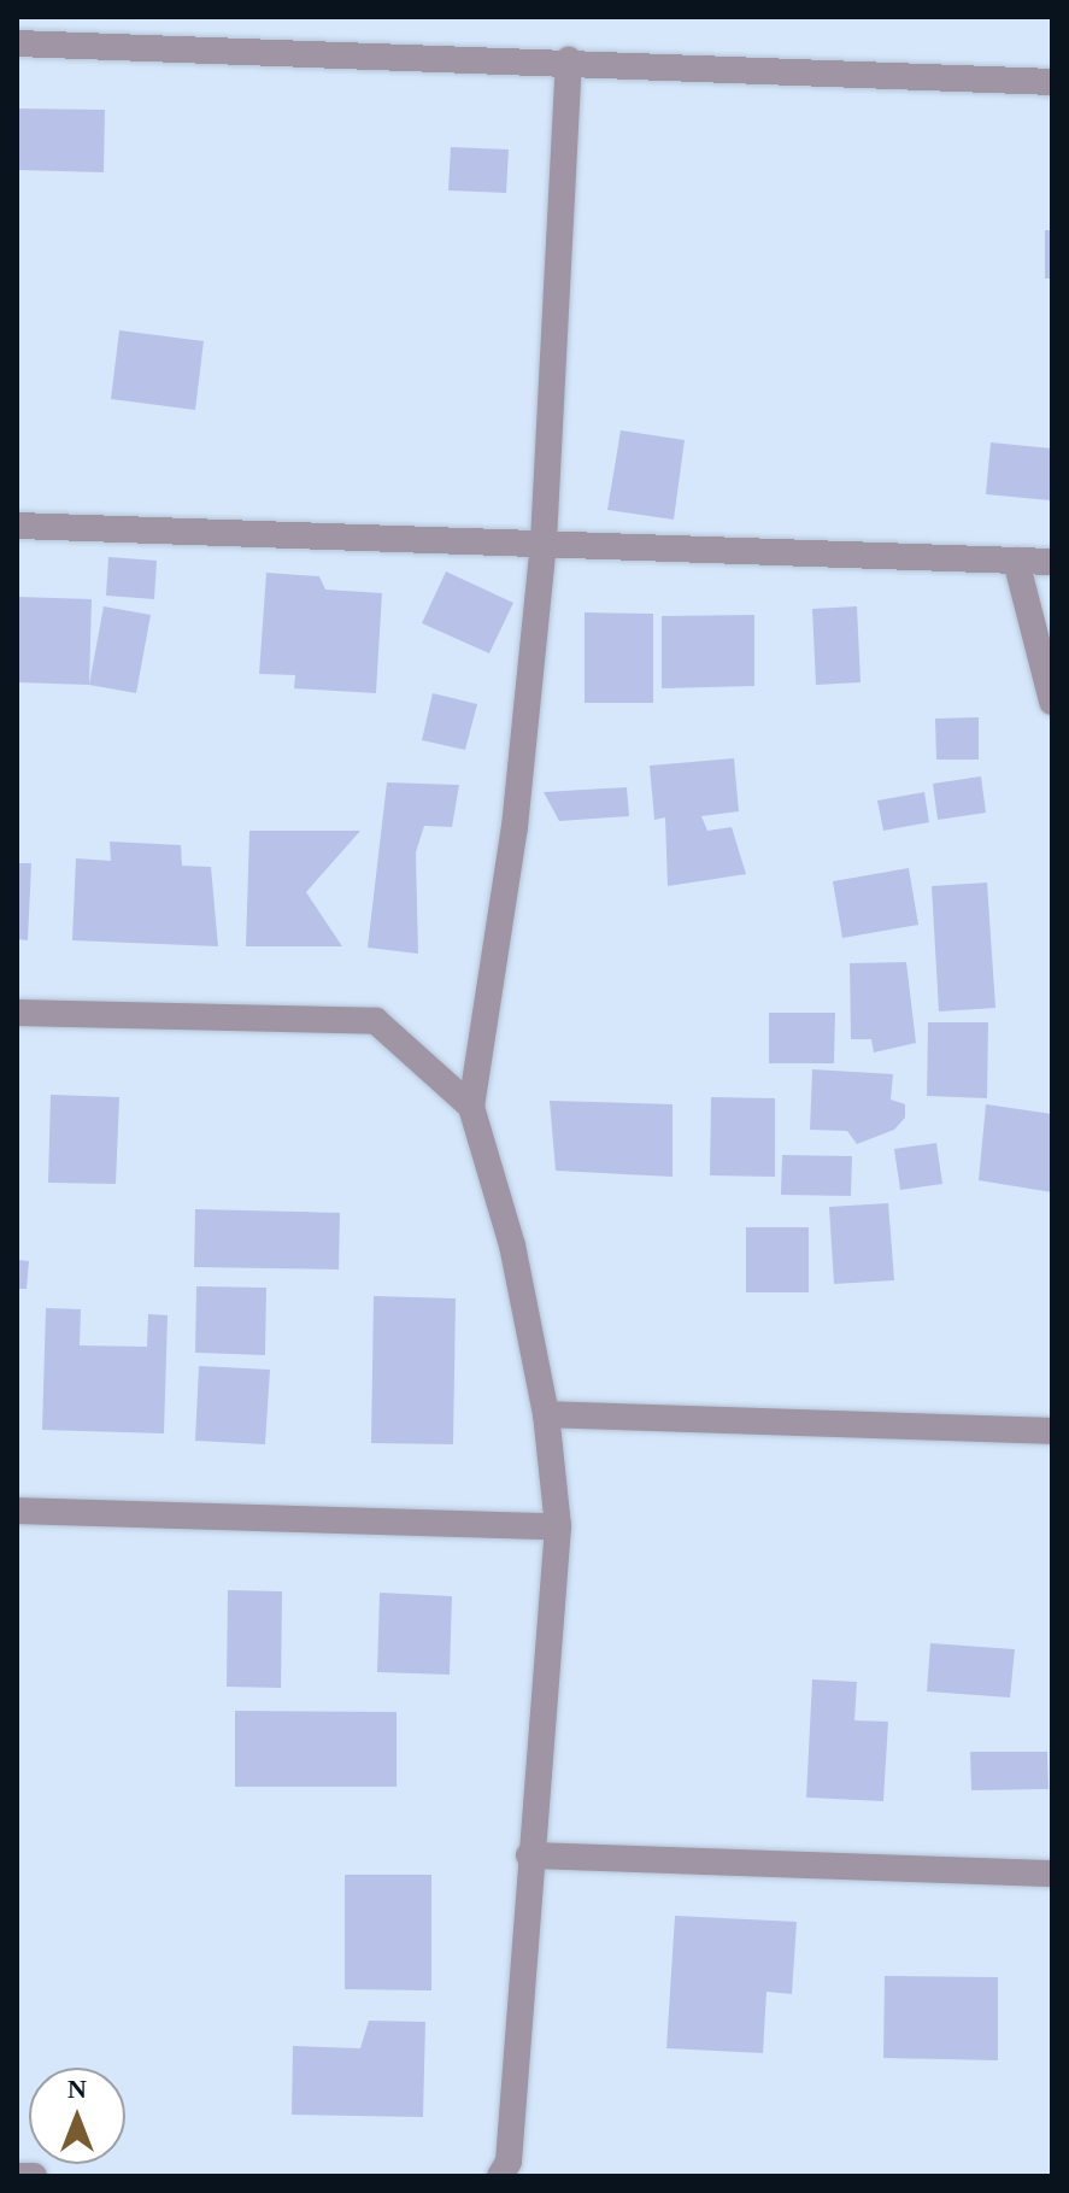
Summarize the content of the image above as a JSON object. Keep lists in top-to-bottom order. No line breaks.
{"north":"top"}
